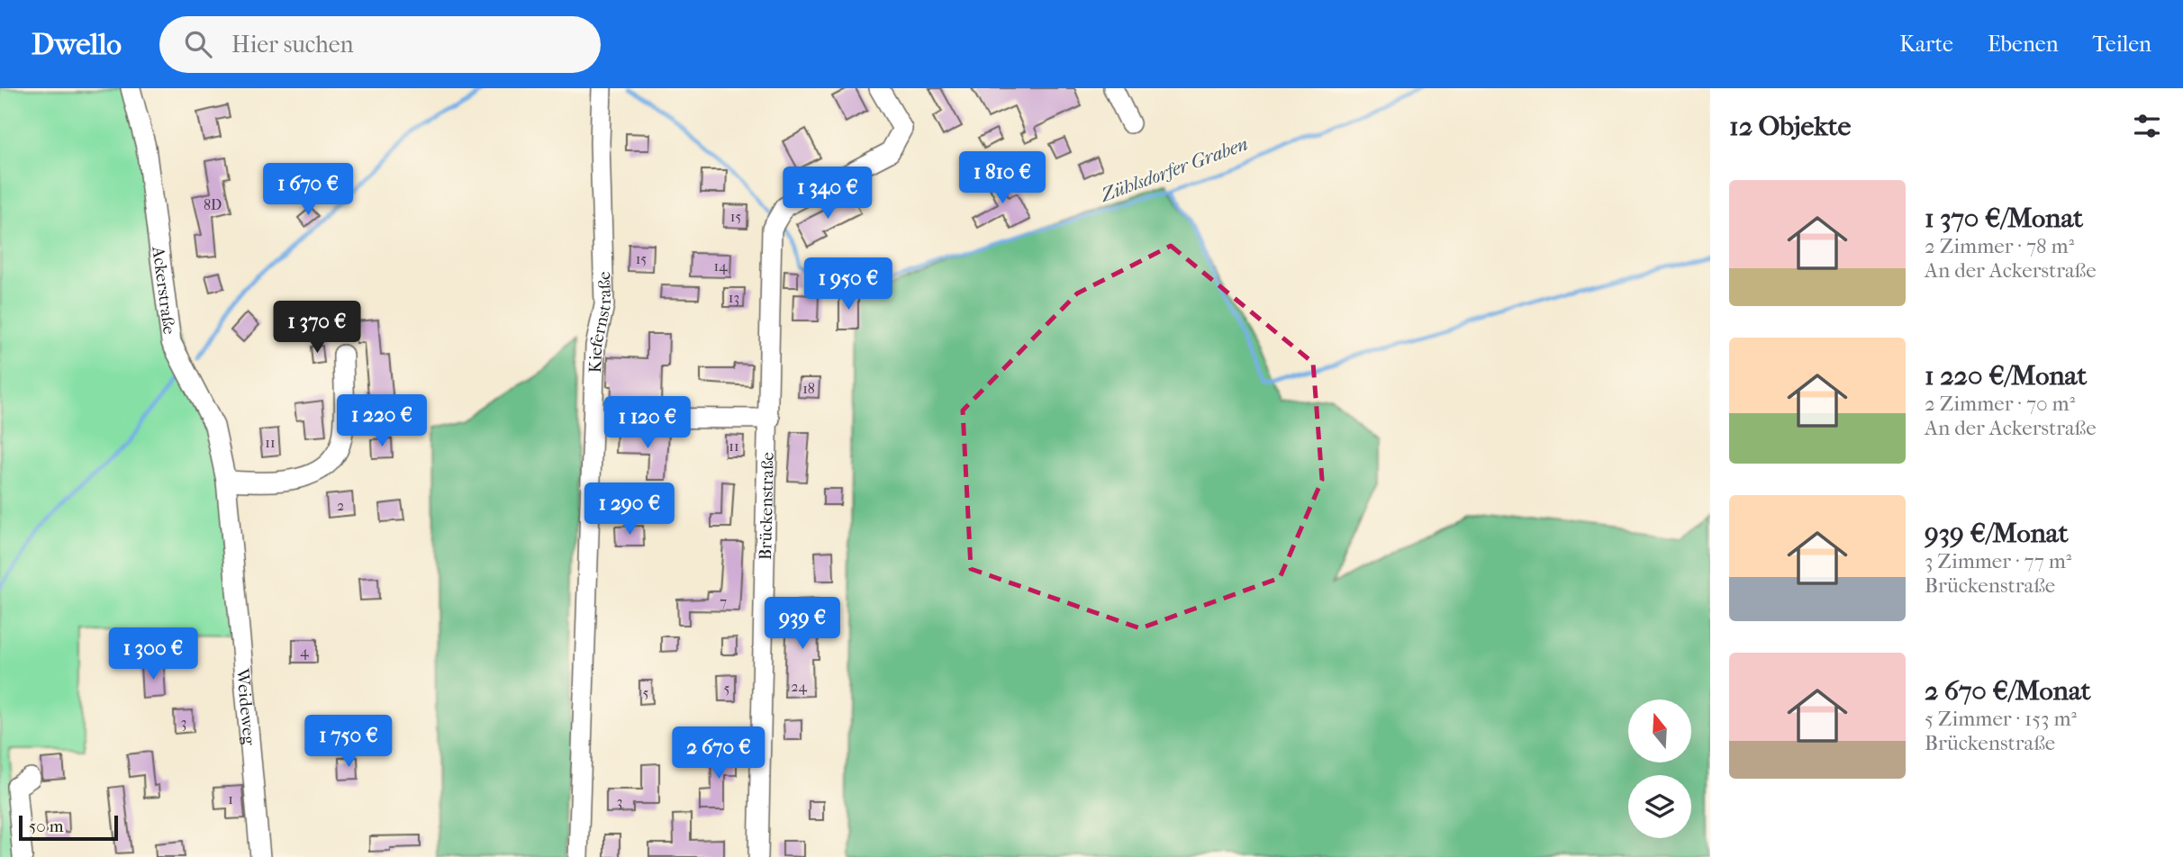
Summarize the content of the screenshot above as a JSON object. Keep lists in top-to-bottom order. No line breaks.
{"streets":{"street":["Ackerstraße","Kiefernstraße","Brückenstraße","Weideweg"]},"crossings":[["Ackerstraße","Weideweg"]],"water":["Zühlsdorfer Graben"],"house_numbers":["8D","15","15","14","13","18","11","11","2","7","4","24","5","5","3","1","3"],"scale_bar":"50 m","north":"top","page":{"header":"Dwello","search":"Hier suchen","nav":["Karte","Ebenen","Teilen"],"heading":"12 Objekte","price":["1 810 €","1 670 €","1 340 €","1 950 €","1 370 €","1 220 €","1 120 €","1 290 €","939 €","1 300 €","1 750 €","2 670 €"],"list":[{"name":"1 370 €/Monat","note":"2 Zimmer · 78 m² · An der Ackerstraße"},{"name":"1 220 €/Monat","note":"2 Zimmer · 70 m² · An der Ackerstraße"},{"name":"939 €/Monat","note":"3 Zimmer · 77 m² · Brückenstraße"},{"name":"2 670 €/Monat","note":"5 Zimmer · 153 m² · Brückenstraße"}],"scale":"50 m"}}
